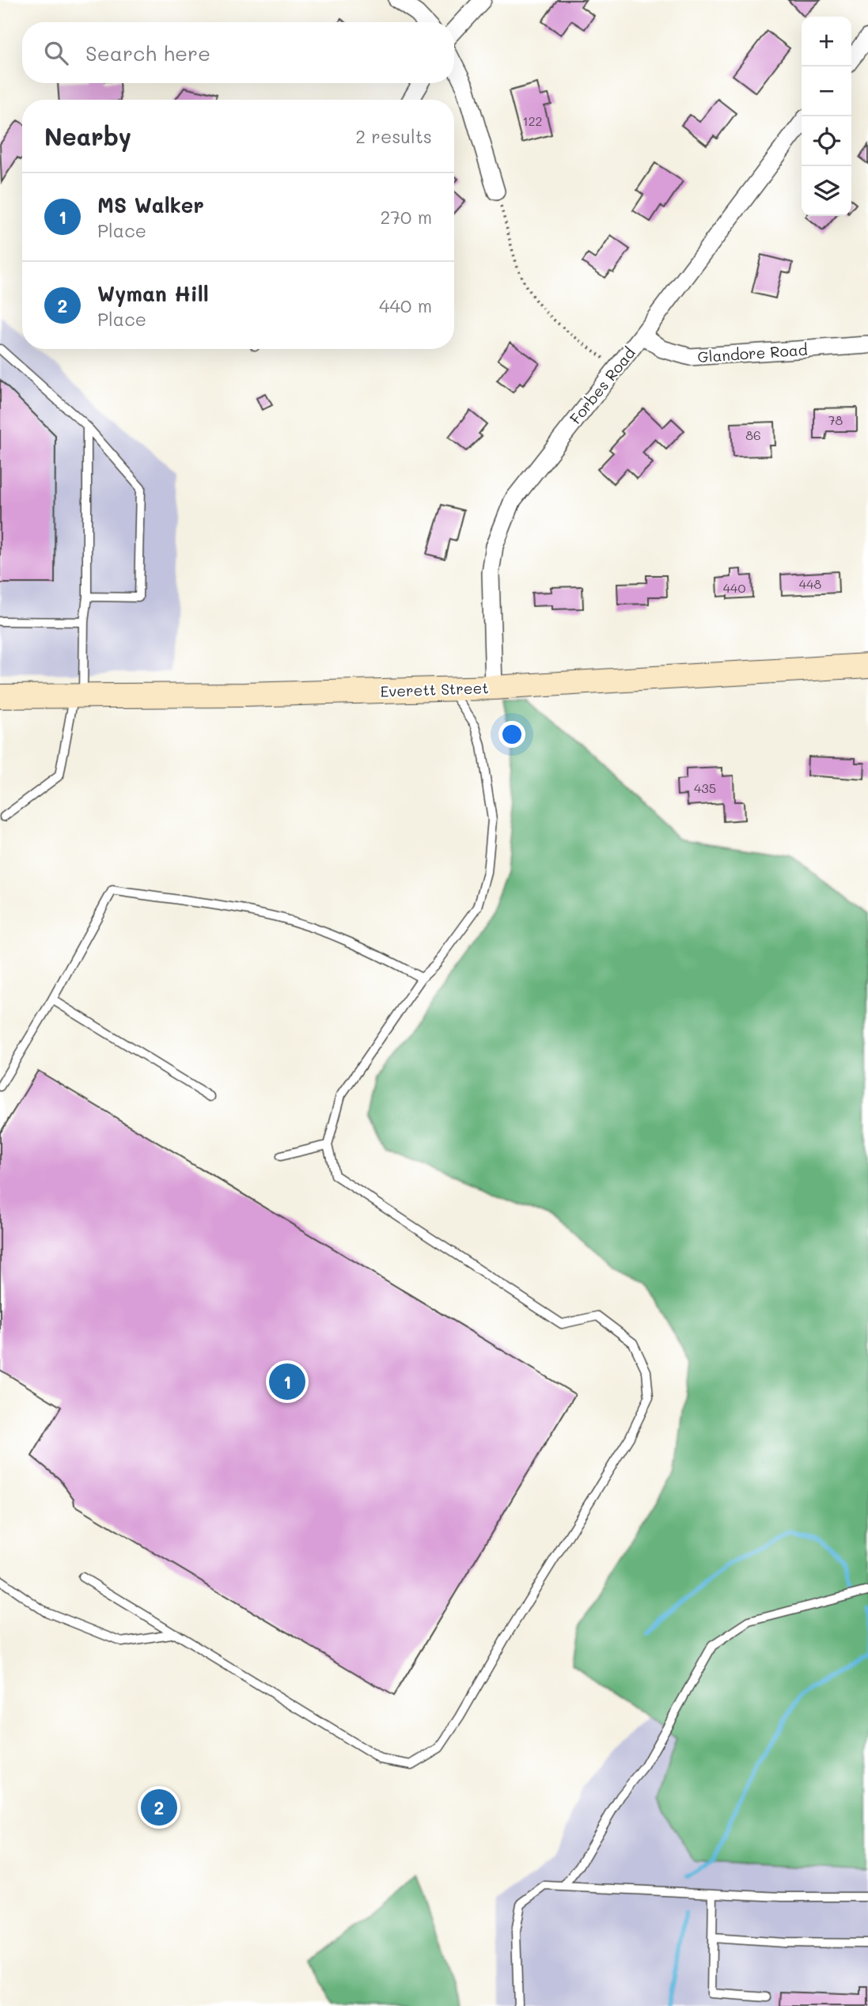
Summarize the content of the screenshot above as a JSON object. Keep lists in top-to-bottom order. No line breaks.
{"streets":{"street":["Glandore Road","Forbes Road","Everett Street"]},"crossings":[["Glandore Road","Forbes Road"],["Forbes Road","Everett Street"]],"house_numbers":["122","78","86","448","440","435"],"page":{"map_buttons":["+","−"],"search":"Search here","heading":["Nearby","2 results"],"list":[{"mark":"1","name":"MS Walker","note":"Place","value":"270 m"},{"mark":"2","name":"Wyman Hill","note":"Place","value":"440 m"}],"pins":["1","2"]}}
